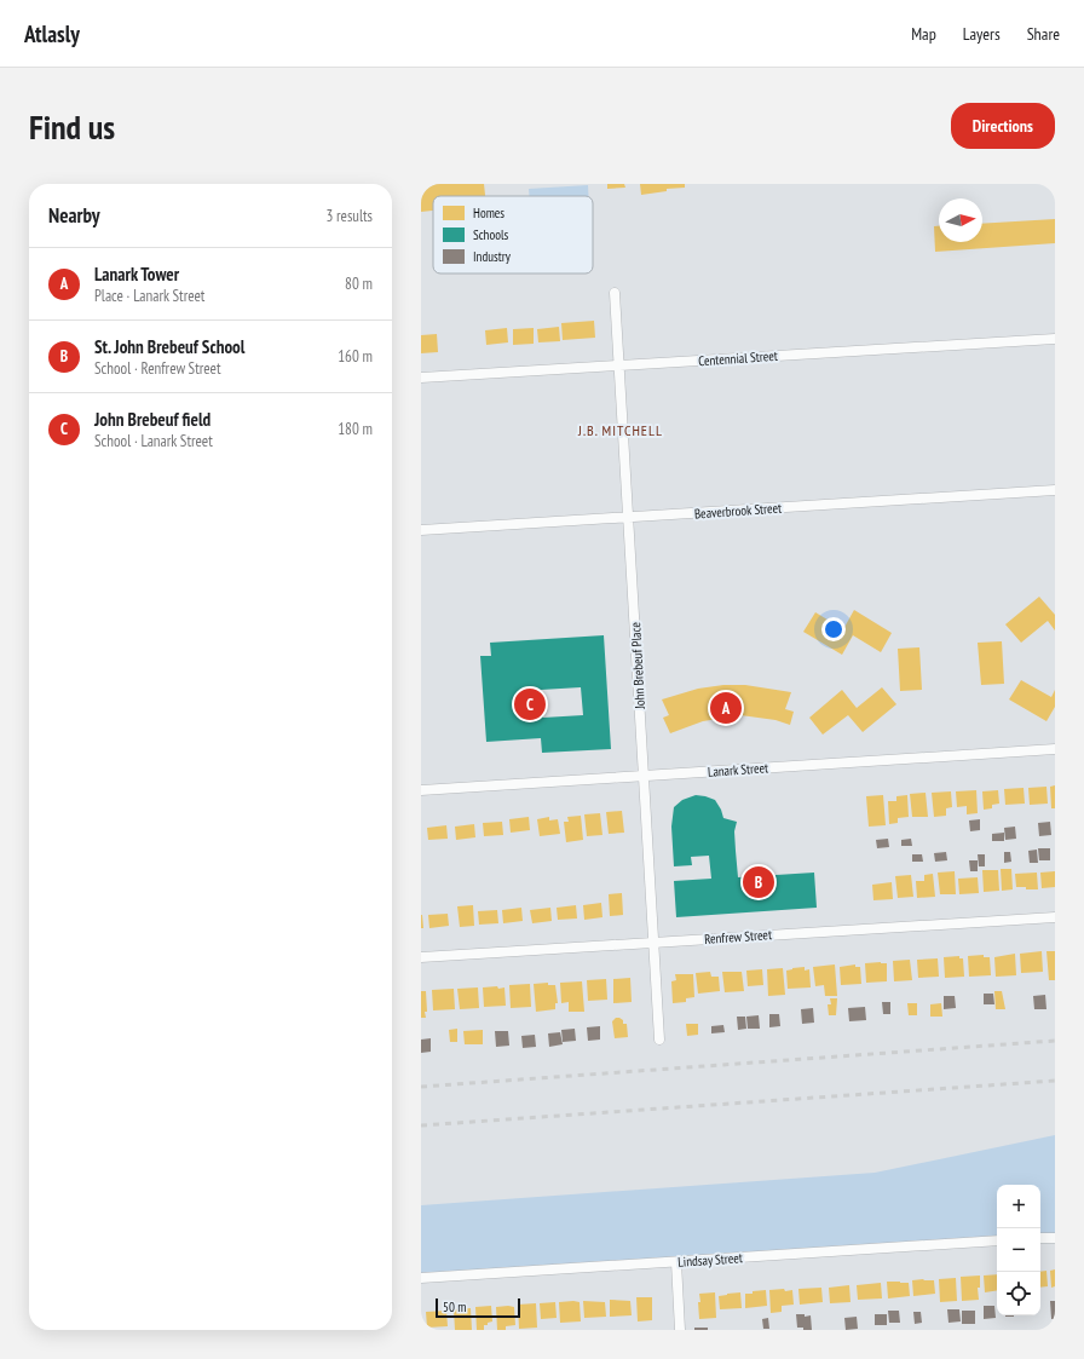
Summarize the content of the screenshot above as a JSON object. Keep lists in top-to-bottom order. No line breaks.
{"streets":{"street":["Centennial Street","Beaverbrook Street","John Brebeuf Place","Lanark Street","Renfrew Street","Lindsay Street"]},"crossings":[["Centennial Street","John Brebeuf Place"],["Beaverbrook Street","John Brebeuf Place"],["John Brebeuf Place","Lanark Street"],["John Brebeuf Place","Renfrew Street"]],"districts":["J.B. MITCHELL"],"legend":["Homes","Schools","Industry"],"scale_bar":"50 m","north":"right","page":{"header":"Atlasly","nav":["Map","Layers","Share"],"buttons":"Directions","title":"Find us","heading":["Nearby","3 results"],"list":[{"mark":"A","name":"Lanark Tower","note":"Place · Lanark Street","value":"80 m"},{"mark":"B","name":"St. John Brebeuf School","note":"School · Renfrew Street","value":"160 m"},{"mark":"C","name":"John Brebeuf field","note":"School · Lanark Street","value":"180 m"}],"pins":["C","A","B"],"map_buttons":["+","−"],"scale":"50 m"}}
